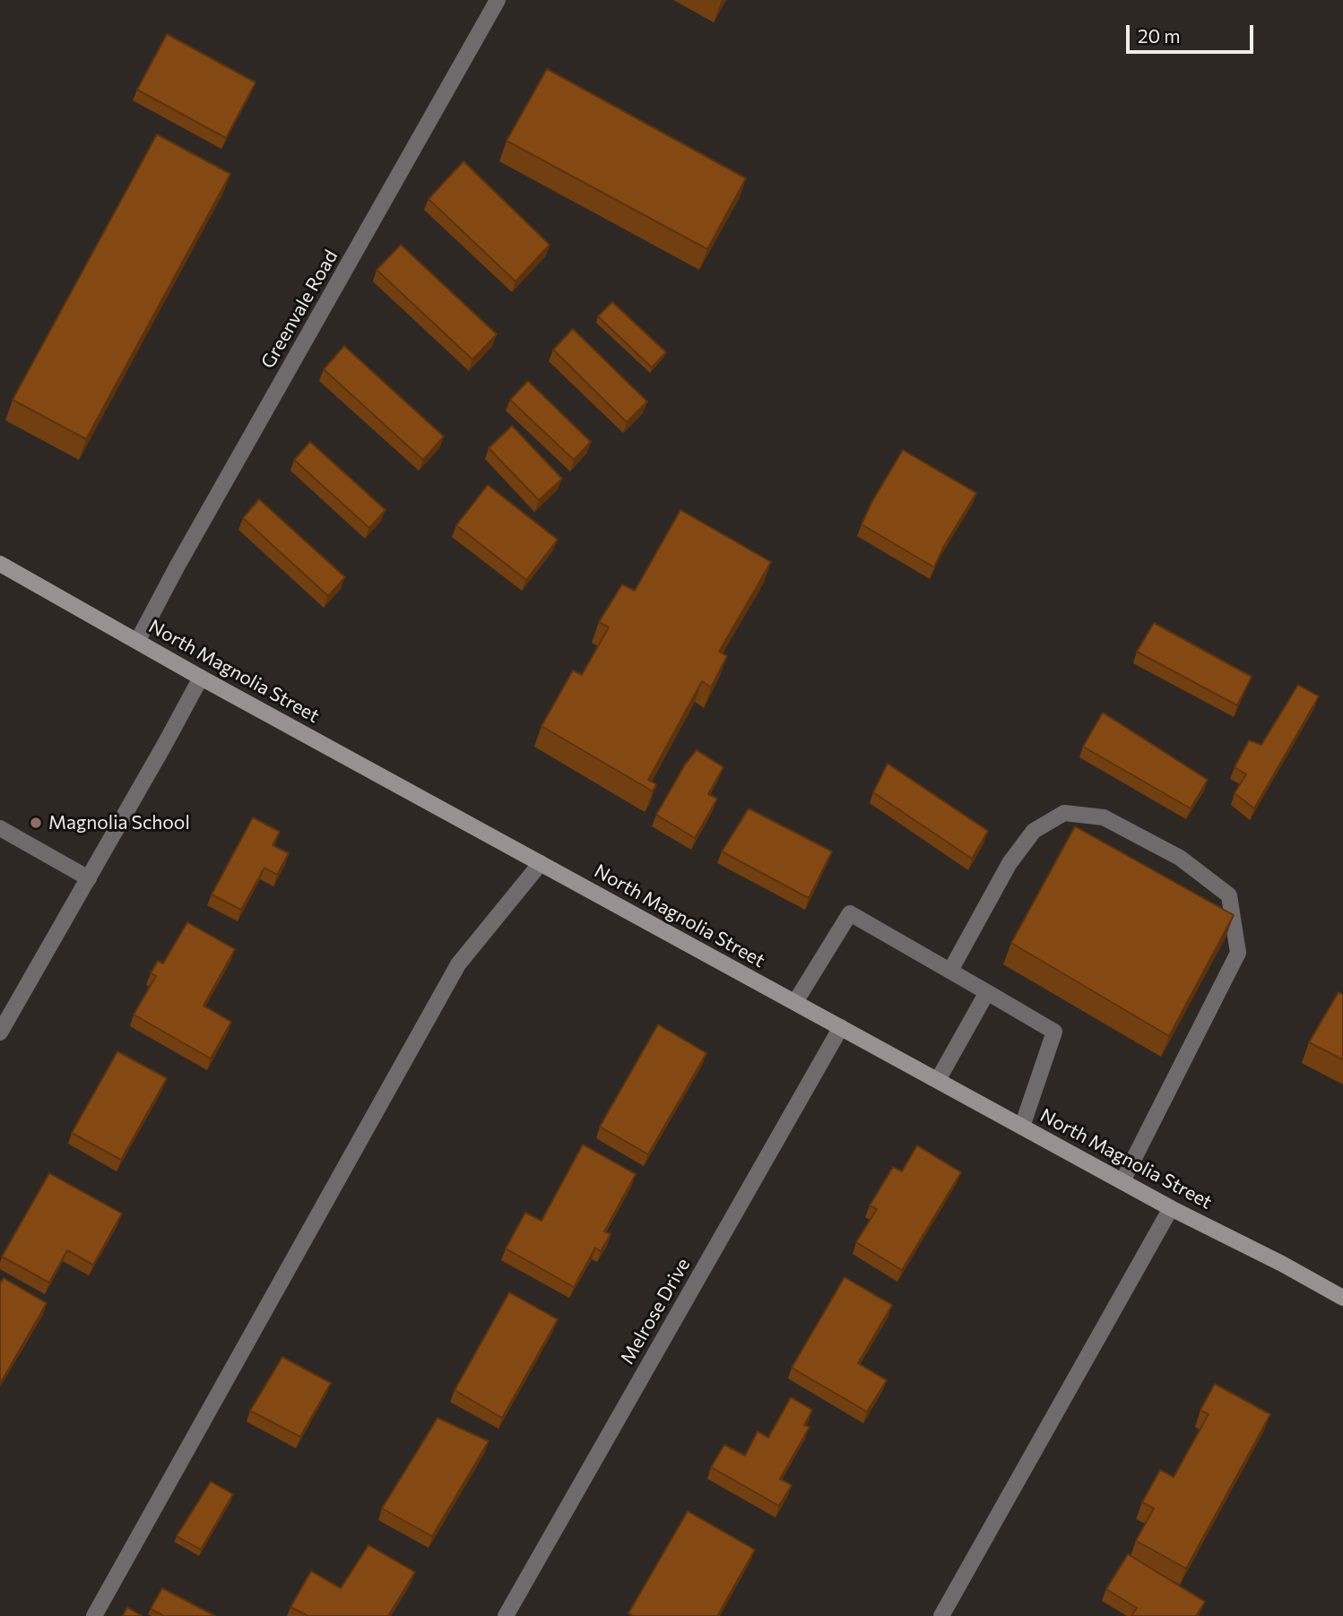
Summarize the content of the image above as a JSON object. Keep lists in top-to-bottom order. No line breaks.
{"streets":{"street":["Greenvale Road","North Magnolia Street","Melrose Drive"]},"crossings":[["Greenvale Road","North Magnolia Street"],["North Magnolia Street","Melrose Drive"]],"places":["Magnolia School"],"scale_bar":"20 m"}
